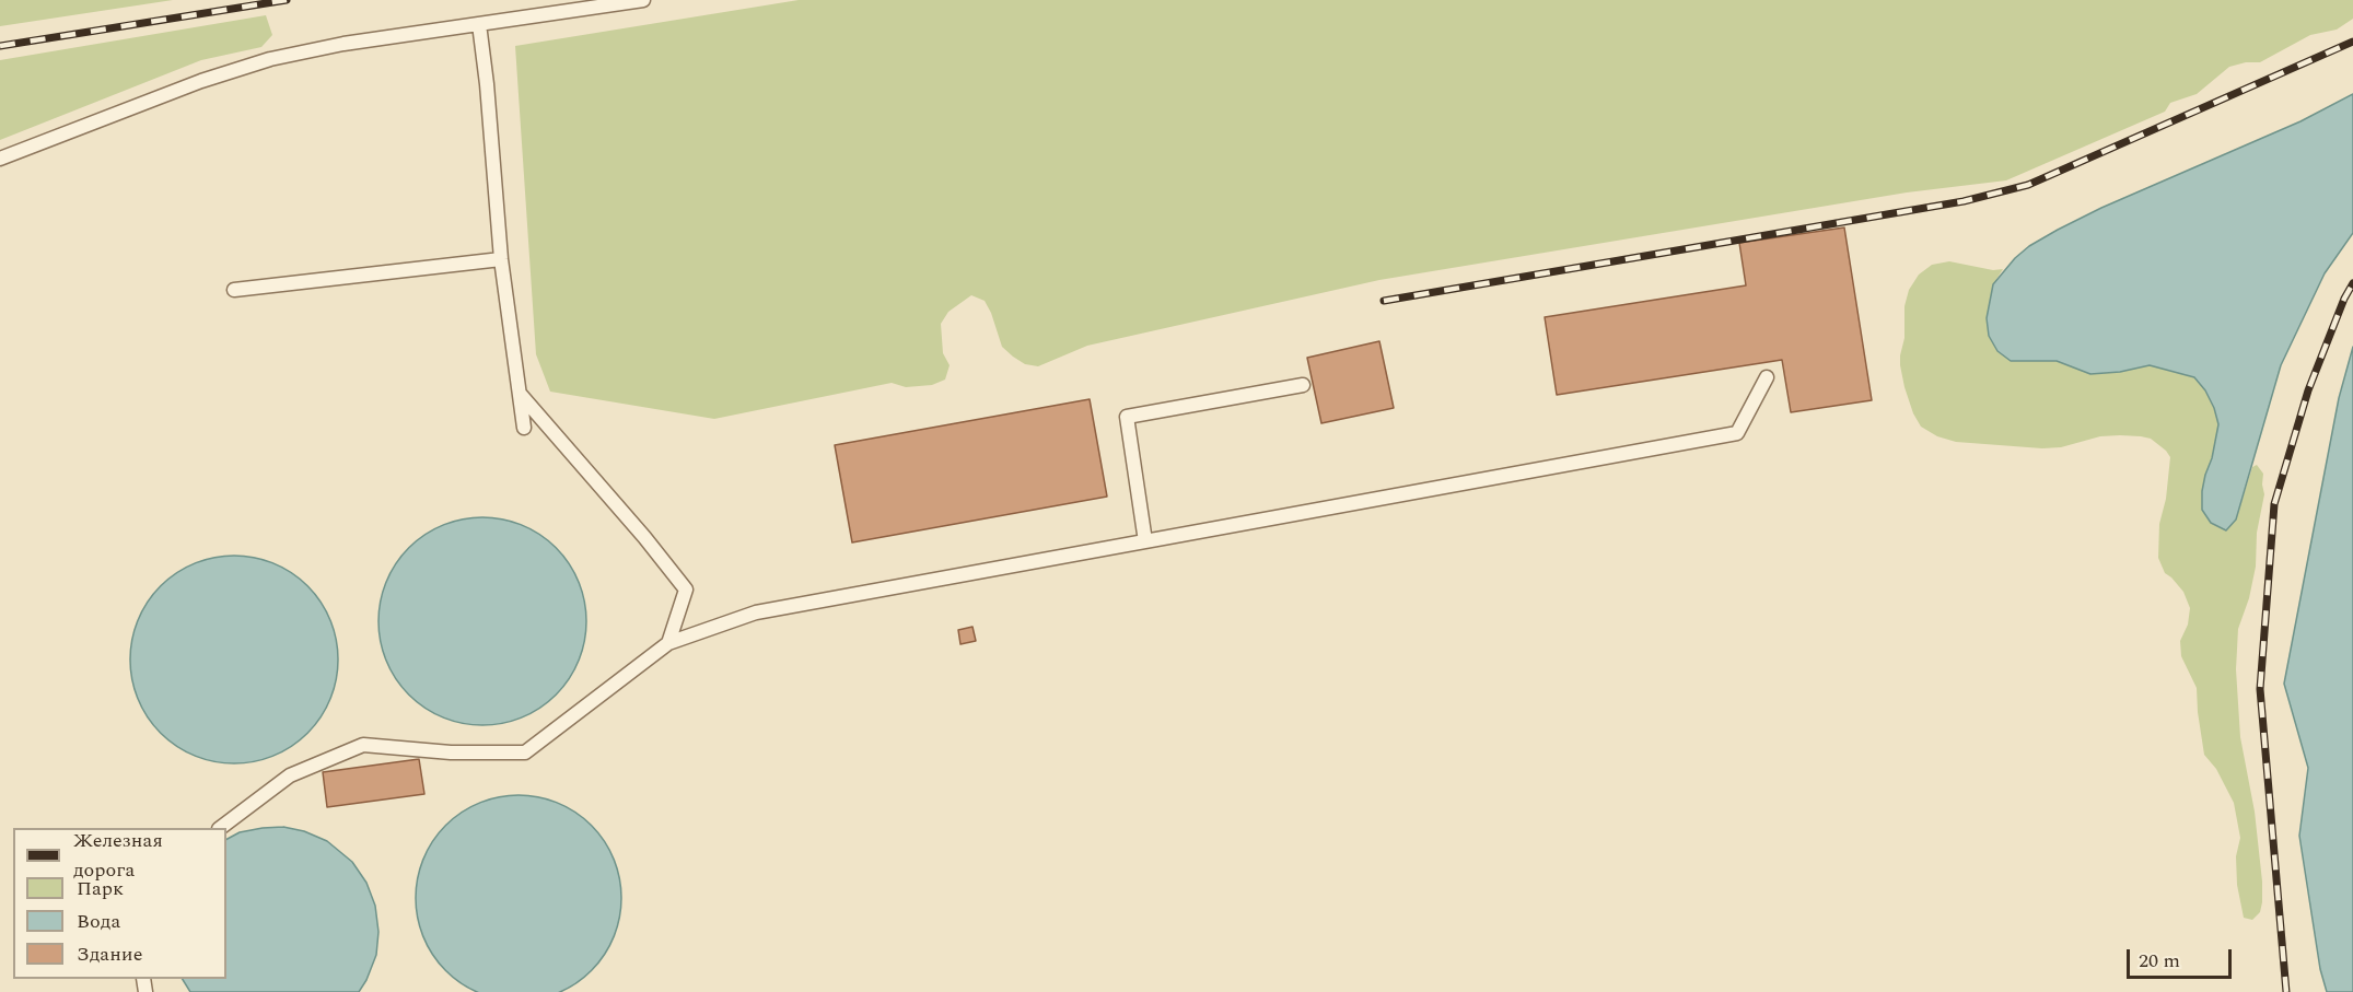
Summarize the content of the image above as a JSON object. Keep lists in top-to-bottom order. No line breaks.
{"legend":["Железная дорога","Парк","Вода","Здание"],"scale_bar":"20 m"}
